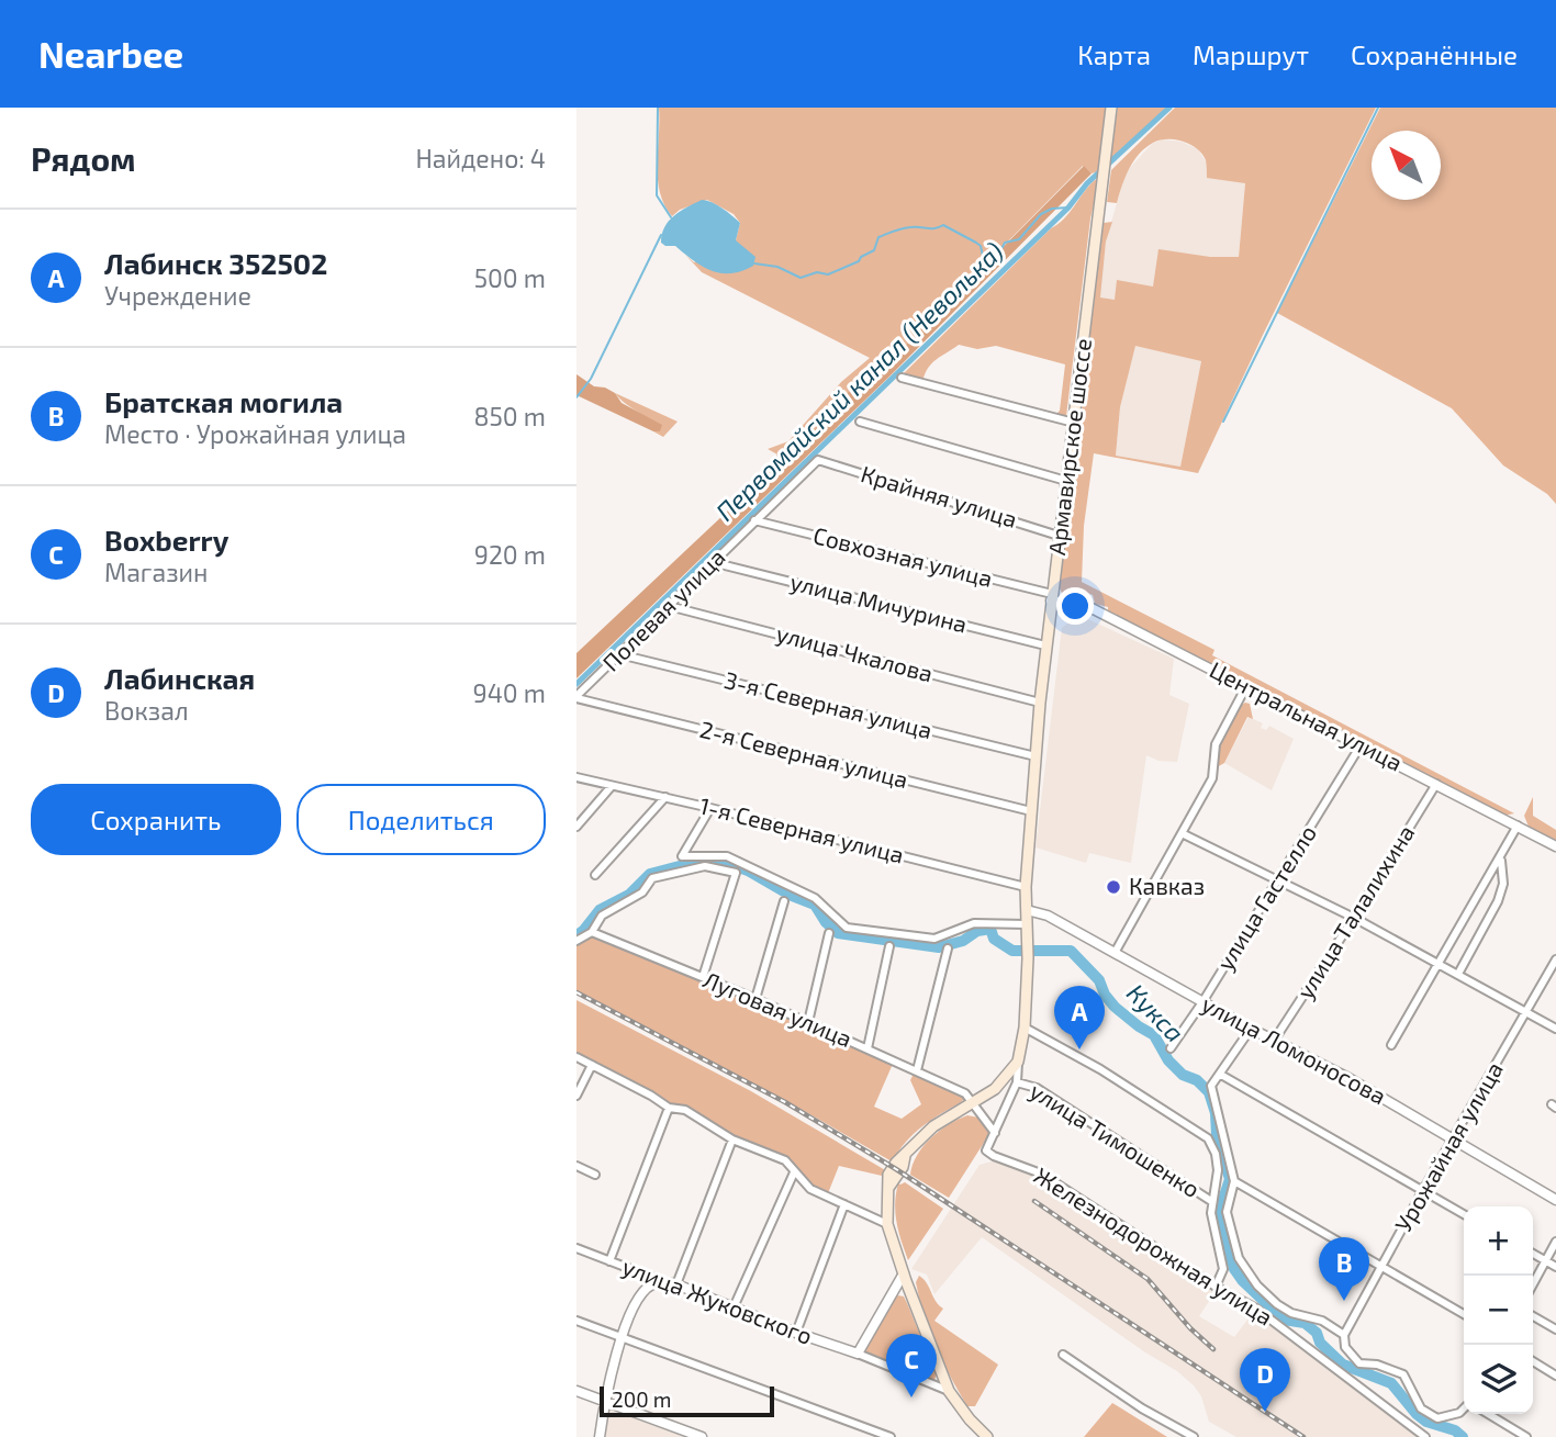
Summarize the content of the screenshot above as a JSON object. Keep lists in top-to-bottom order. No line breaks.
{"streets":{"main road":["Армавирское шоссе"],"street":["Крайняя улица","Совхозная улица","улица Мичурина","Полевая улица","улица Чкалова","3-я Северная улица","Центральная улица","2-я Северная улица","1-я Северная улица","улица Гастелло","улица Талалихина","Луговая улица","улица Ломоносова","улица Тимошенко","Урожайная улица","Железнодорожная улица","улица Жуковского"]},"crossings":[["Армавирское шоссе","Крайняя улица"],["Армавирское шоссе","Совхозная улица"],["Армавирское шоссе","улица Мичурина"],["Армавирское шоссе","улица Чкалова"],["Армавирское шоссе","3-я Северная улица"],["Армавирское шоссе","Центральная улица"],["Армавирское шоссе","2-я Северная улица"],["Армавирское шоссе","1-я Северная улица"],["Армавирское шоссе","улица Ломоносова"],["Армавирское шоссе","улица Тимошенко"],["Армавирское шоссе","Железнодорожная улица"],["Крайняя улица","Полевая улица"],["Совхозная улица","Полевая улица"],["Совхозная улица","Центральная улица"],["улица Мичурина","Полевая улица"],["Полевая улица","улица Чкалова"],["Полевая улица","3-я Северная улица"],["Полевая улица","2-я Северная улица"],["Центральная улица","улица Гастелло"],["Центральная улица","улица Талалихина"],["улица Гастелло","улица Ломоносова"],["улица Талалихина","улица Ломоносова"],["улица Ломоносова","Урожайная улица"],["улица Тимошенко","Урожайная улица"],["улица Тимошенко","Железнодорожная улица"],["Урожайная улица","Железнодорожная улица"]],"water":["Первомайский канал (Неволька)","Кукса"],"places":["Кавказ"],"scale_bar":"200 m","north":"top left","page":{"header":"Nearbee","nav":["Карта","Маршрут","Сохранённые"],"heading":["Рядом","Найдено: 4"],"list":[{"mark":"A","name":"Лабинск 352502","note":"Учреждение","value":"500 m"},{"mark":"B","name":"Братская могила","note":"Место · Урожайная улица","value":"850 m"},{"mark":"C","name":"Boxberry","note":"Магазин","value":"920 m"},{"mark":"D","name":"Лабинская","note":"Вокзал","value":"940 m"}],"buttons":["Сохранить","Поделиться"],"pins":["A","B","C","D"],"map_buttons":["+","−"],"scale":"200 m"}}
